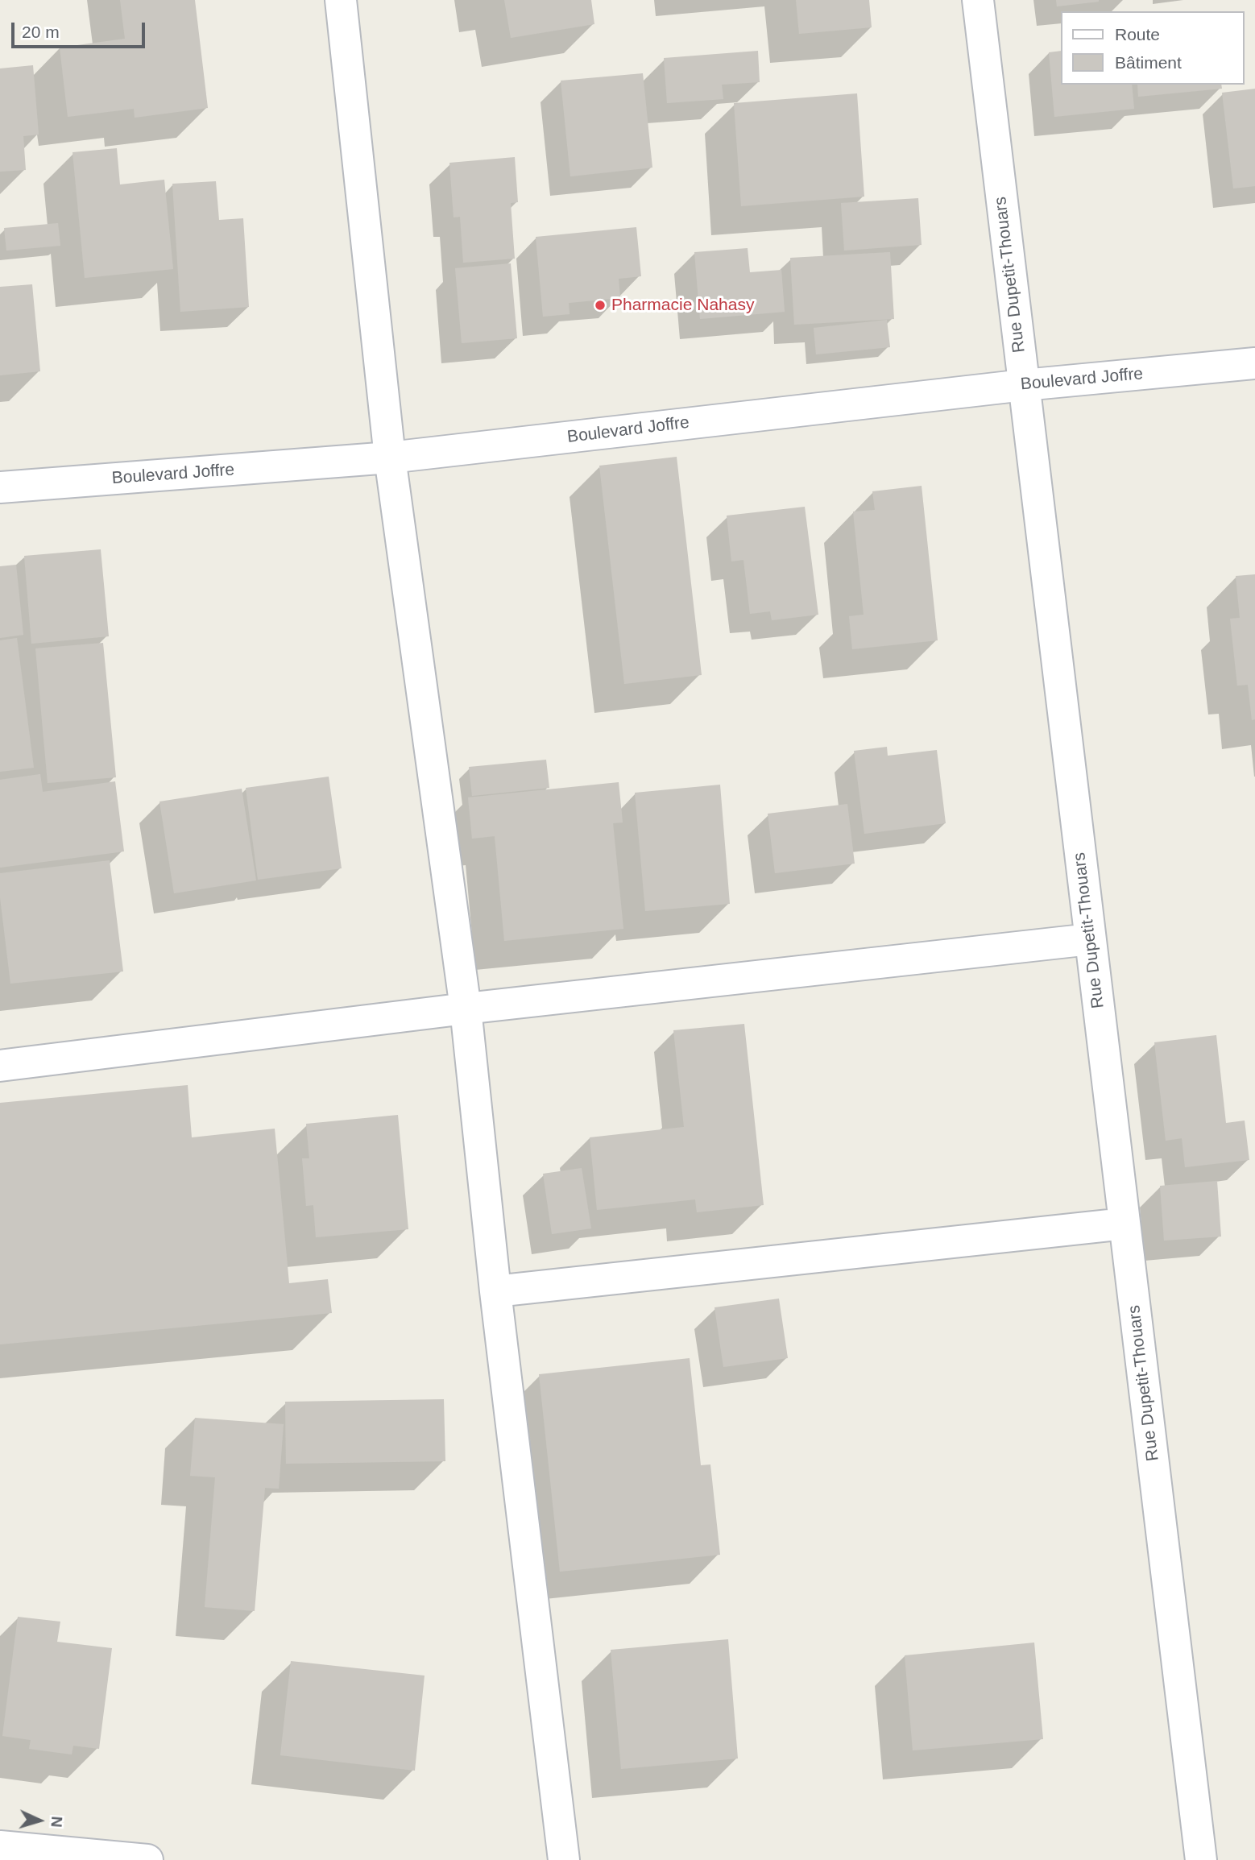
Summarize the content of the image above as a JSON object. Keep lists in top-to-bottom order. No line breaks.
{"streets":{"street":["Rue Dupetit-Thouars","Boulevard Joffre"]},"crossings":[["Rue Dupetit-Thouars","Boulevard Joffre"]],"places":["Pharmacie Nahasy"],"legend":["Route","Bâtiment"],"scale_bar":"20 m","north":"right"}
